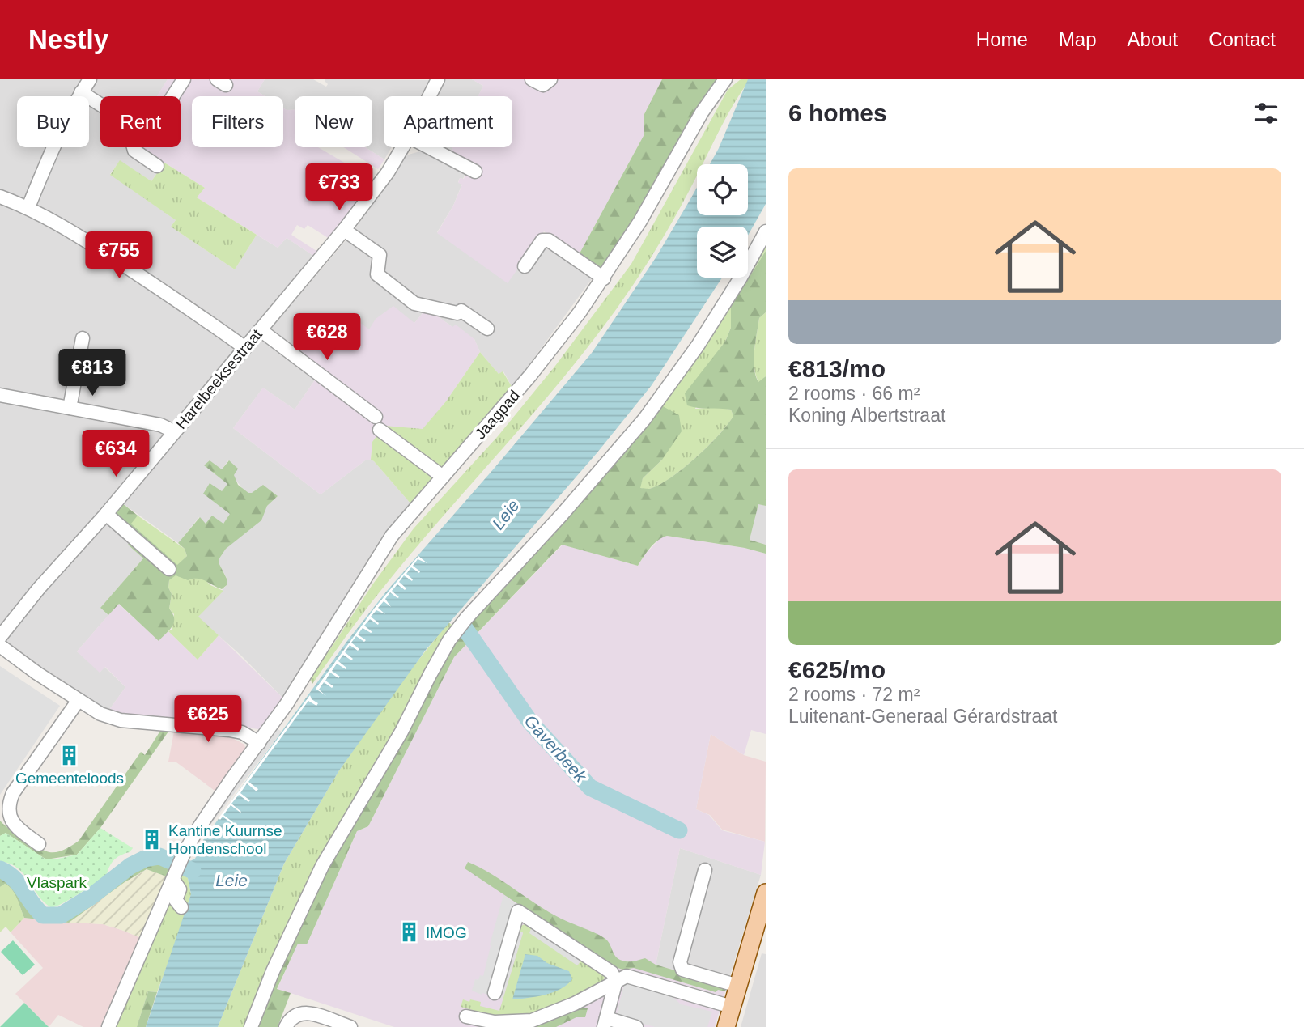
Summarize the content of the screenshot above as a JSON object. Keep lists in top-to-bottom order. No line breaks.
{"streets":{"street":["Harelbeeksestraat","Jaagpad"]},"water":["Leie","Gaverbeek"],"parks":["Vlaspark"],"places":{"building":["Gemeenteloods","Kantine Kuurnse Hondenschool","IMOG"]},"page":{"header":"Nestly","nav":["Home","Map","About","Contact"],"heading":"6 homes","chip":["Buy","Rent","Filters","New","Apartment"],"list":[{"name":"€813/mo","note":"2 rooms · 66 m² · Koning Albertstraat"},{"name":"€625/mo","note":"2 rooms · 72 m² · Luitenant-Generaal Gérardstraat"}],"price":["€733","€755","€628","€813","€634","€625"]}}
